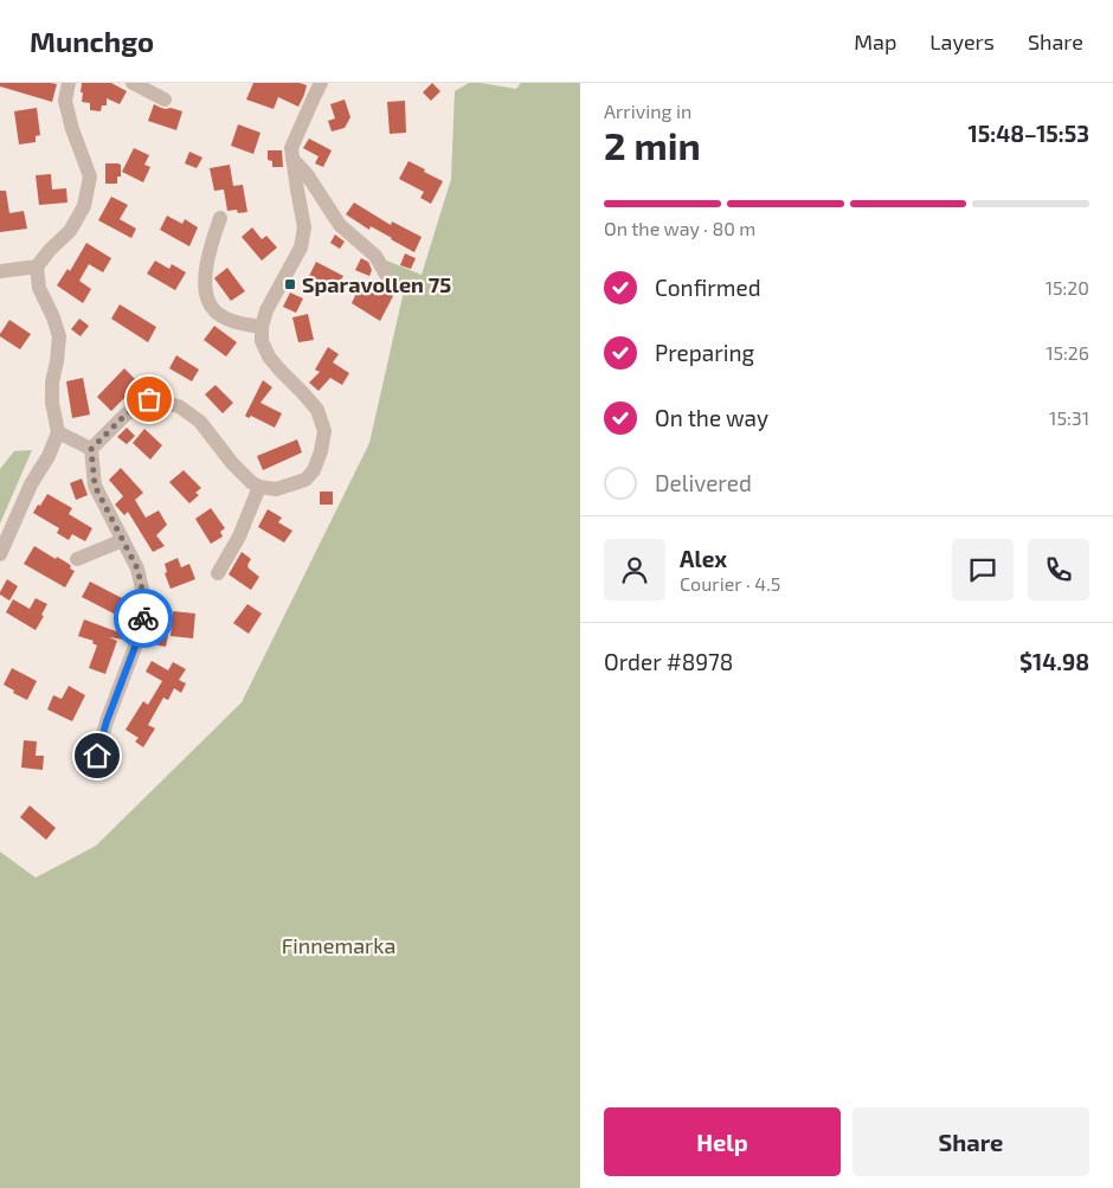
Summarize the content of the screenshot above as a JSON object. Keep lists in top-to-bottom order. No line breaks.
{"parks":["Finnemarka"],"places":{"transit":["Sparavollen 75"]},"page":{"header":"Munchgo","nav":["Map","Layers","Share"],"heading":["2 min","Arriving in","15:48–15:53"],"panel":["Alex","Courier · 4.5","Order #8978","$14.98"],"bar":"On the way · 80 m","list":[["Confirmed","15:20"],["Preparing","15:26"],["On the way","15:31"],"Delivered"],"buttons":["Help","Share"]}}
